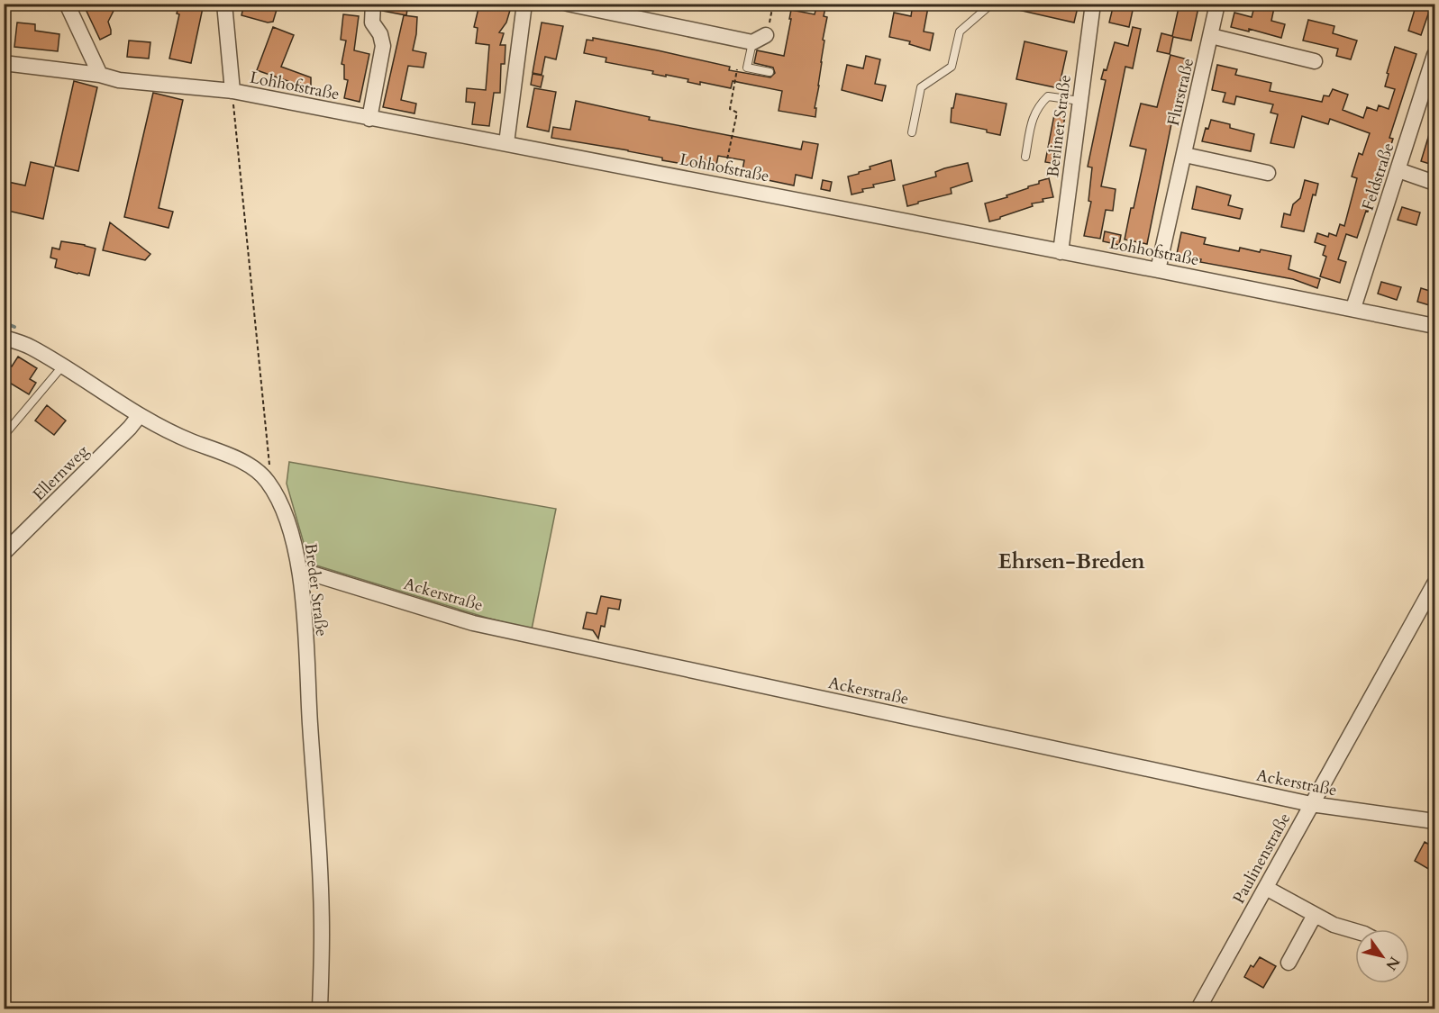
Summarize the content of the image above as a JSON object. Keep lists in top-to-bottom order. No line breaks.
{"streets":{"street":["Lohhofstraße","Flurstraße","Berliner Straße","Feldstraße","Ellernweg","Breder Straße","Ackerstraße","Paulinenstraße"]},"crossings":[["Lohhofstraße","Flurstraße"],["Lohhofstraße","Berliner Straße"],["Lohhofstraße","Feldstraße"],["Ellernweg","Breder Straße"],["Breder Straße","Ackerstraße"],["Ackerstraße","Paulinenstraße"]],"districts":["Ehrsen-Breden"],"north":"bottom right"}
